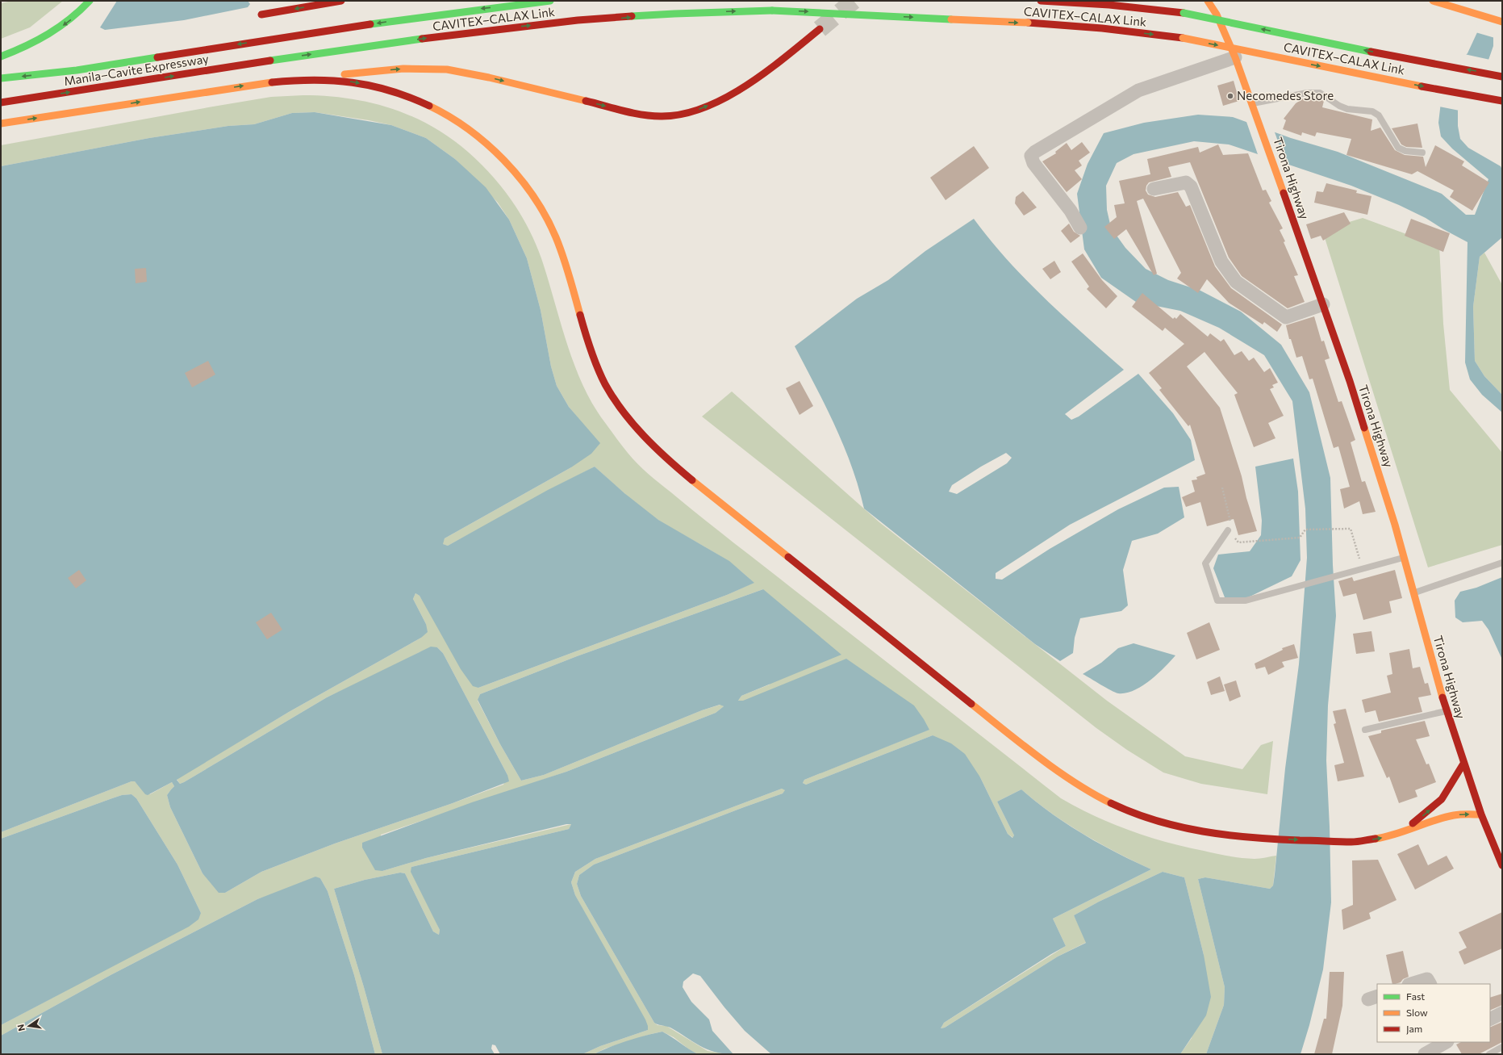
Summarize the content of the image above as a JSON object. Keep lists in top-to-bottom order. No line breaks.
{"streets":{"main road":["CAVITEX–CALAX Link","Manila–Cavite Expressway","Tirona Highway"]},"crossings":[["CAVITEX–CALAX Link","Manila–Cavite Expressway"]],"places":["Necomedes Store"],"legend":["Fast","Slow","Jam"],"north":"left"}
